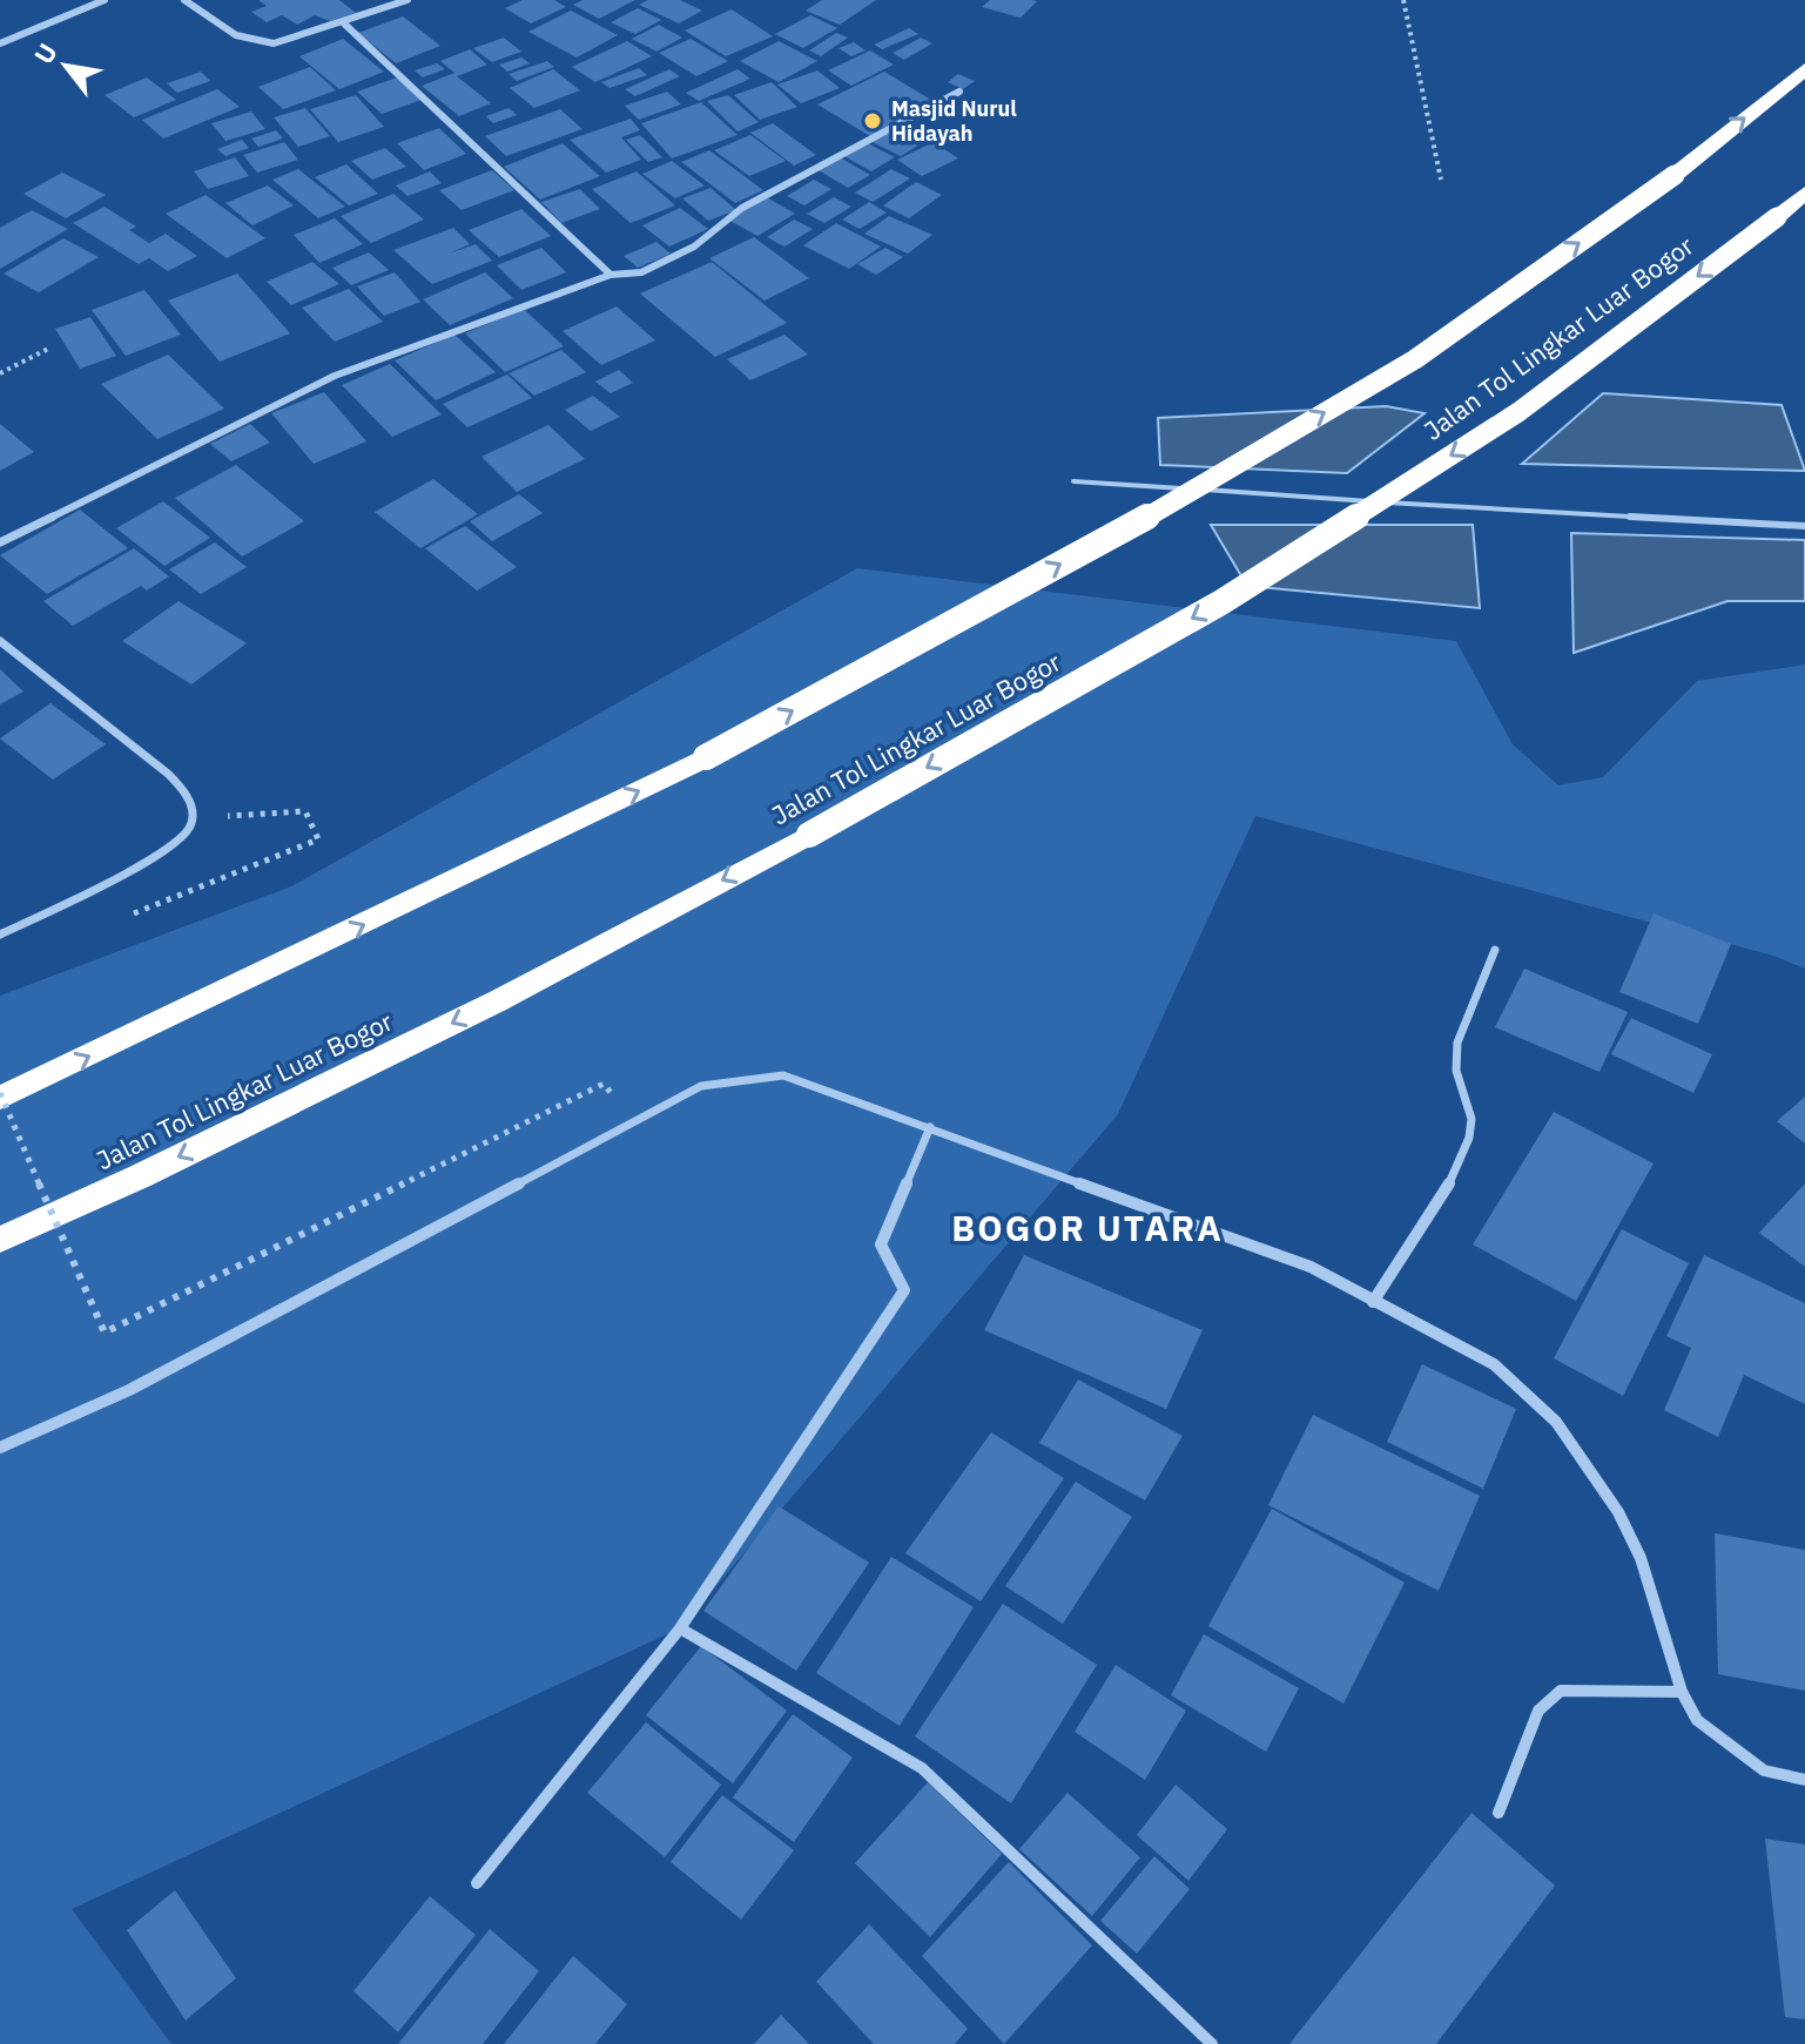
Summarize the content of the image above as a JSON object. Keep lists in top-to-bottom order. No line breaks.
{"streets":{"highway":["Jalan Tol Lingkar Luar Bogor"]},"districts":["BOGOR UTARA"],"places":["Masjid Nurul Hidayah"],"north":"top left"}
